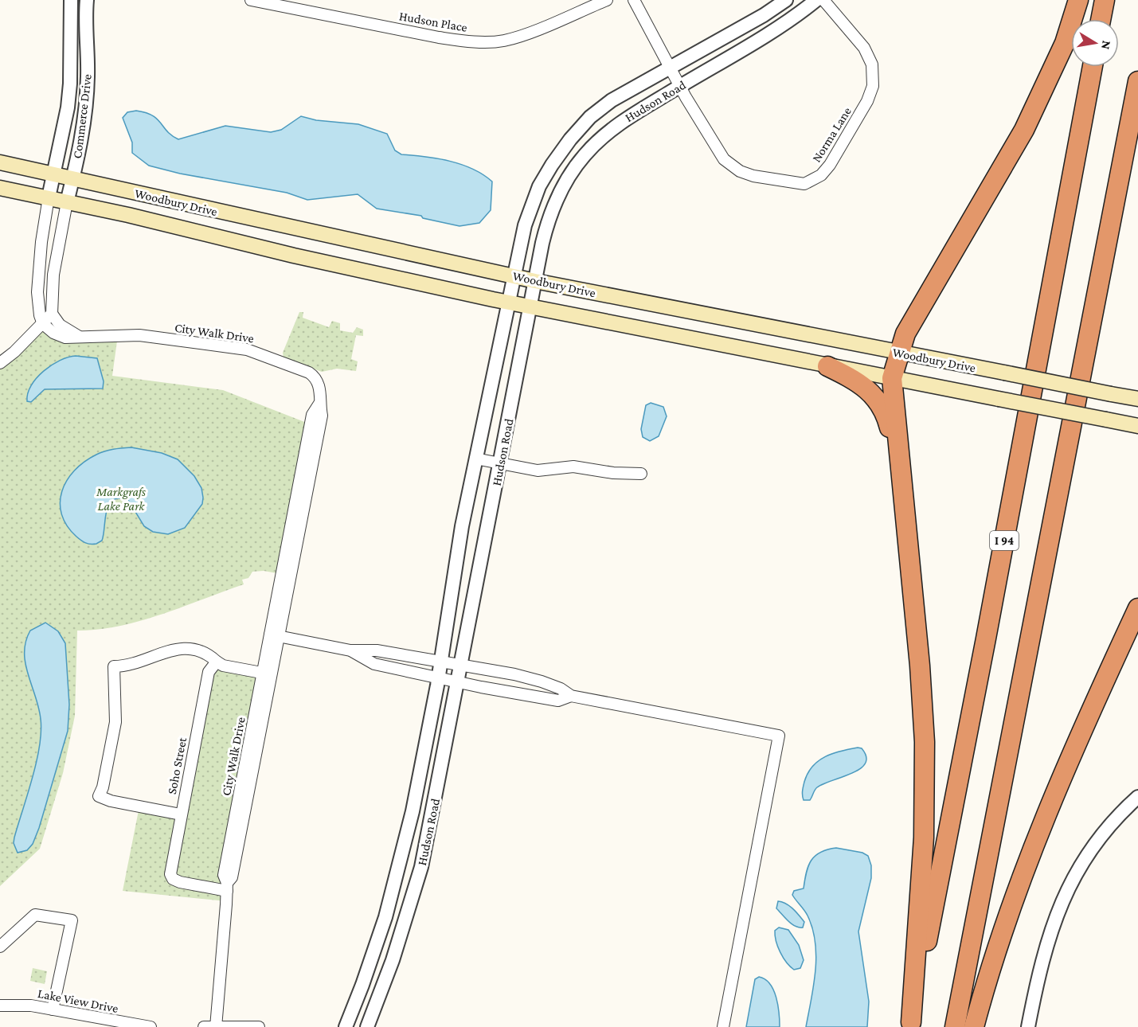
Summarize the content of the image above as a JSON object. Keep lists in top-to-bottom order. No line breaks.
{"streets":{"highway":["I 94"],"main road":["Woodbury Drive"],"street":["Hudson Place","Hudson Road","Commerce Drive","Norma Lane","City Walk Drive","Soho Street","Lake View Drive"]},"crossings":[["Hudson Road","Norma Lane"],["Hudson Road","Woodbury Drive"],["Commerce Drive","Woodbury Drive"],["City Walk Drive","Soho Street"]],"parks":["Markgrafs Lake Park"],"north":"right"}
